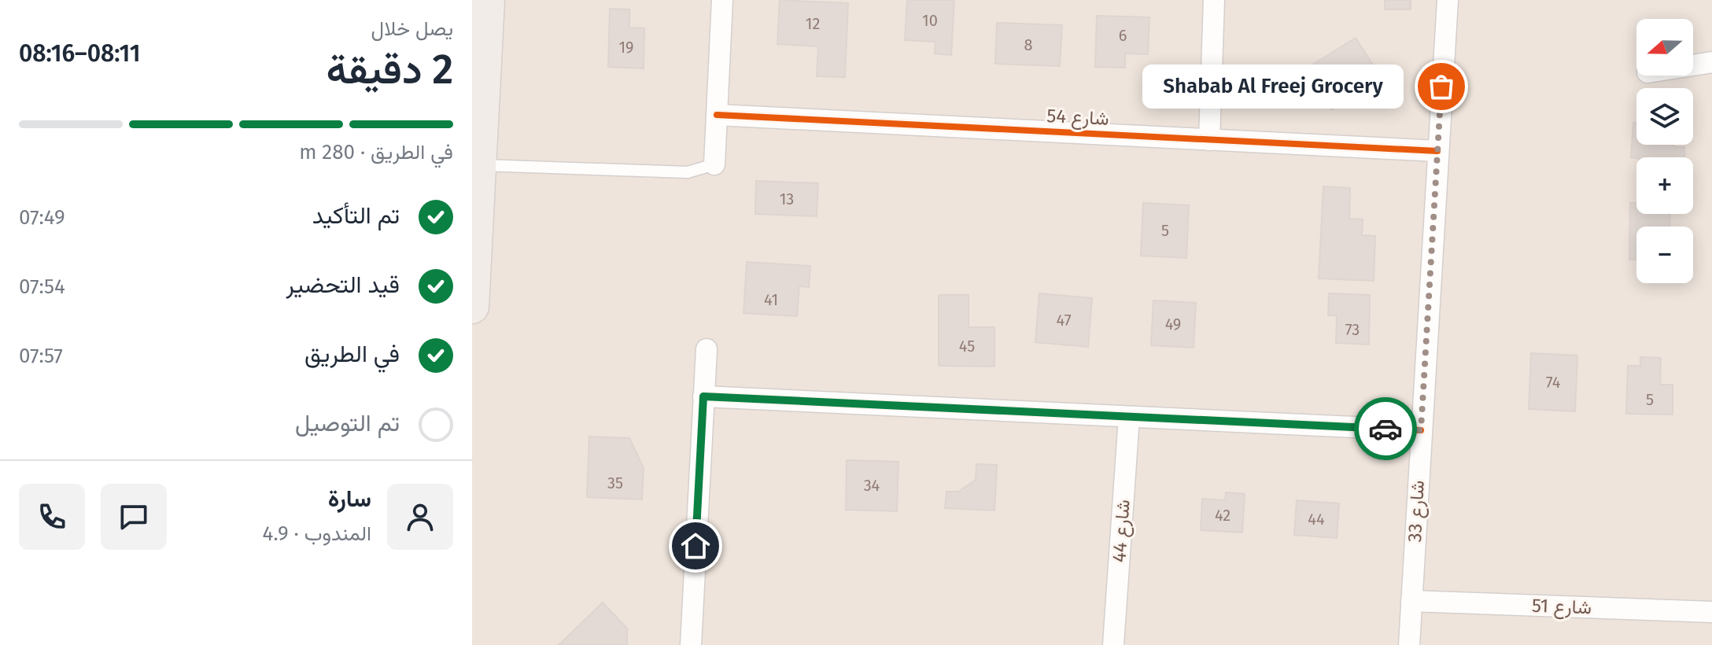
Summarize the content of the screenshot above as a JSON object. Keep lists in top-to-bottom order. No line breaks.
{"streets":{"street":["شارع 54","شارع 33","شارع 44","شارع 51"]},"crossings":[["شارع 54","شارع 33"],["شارع 33","شارع 51"]],"places":["Shabab Al Freej Grocery"],"house_numbers":["10","12","6","8","19","13","5","41","47","49","73","45","74","5","35","34","42","44"],"north":"left","page":{"heading":["2 دقيقة","يصل خلال","08:11–08:16"],"panel":["سارة","المندوب · 4.9"],"map_buttons":["+","−"],"bubble":"Shabab Al Freej Grocery","bar":"في الطريق · 280 m","list":[["تم التأكيد","07:49"],["قيد التحضير","07:54"],["في الطريق","07:57"],"تم التوصيل"]}}
